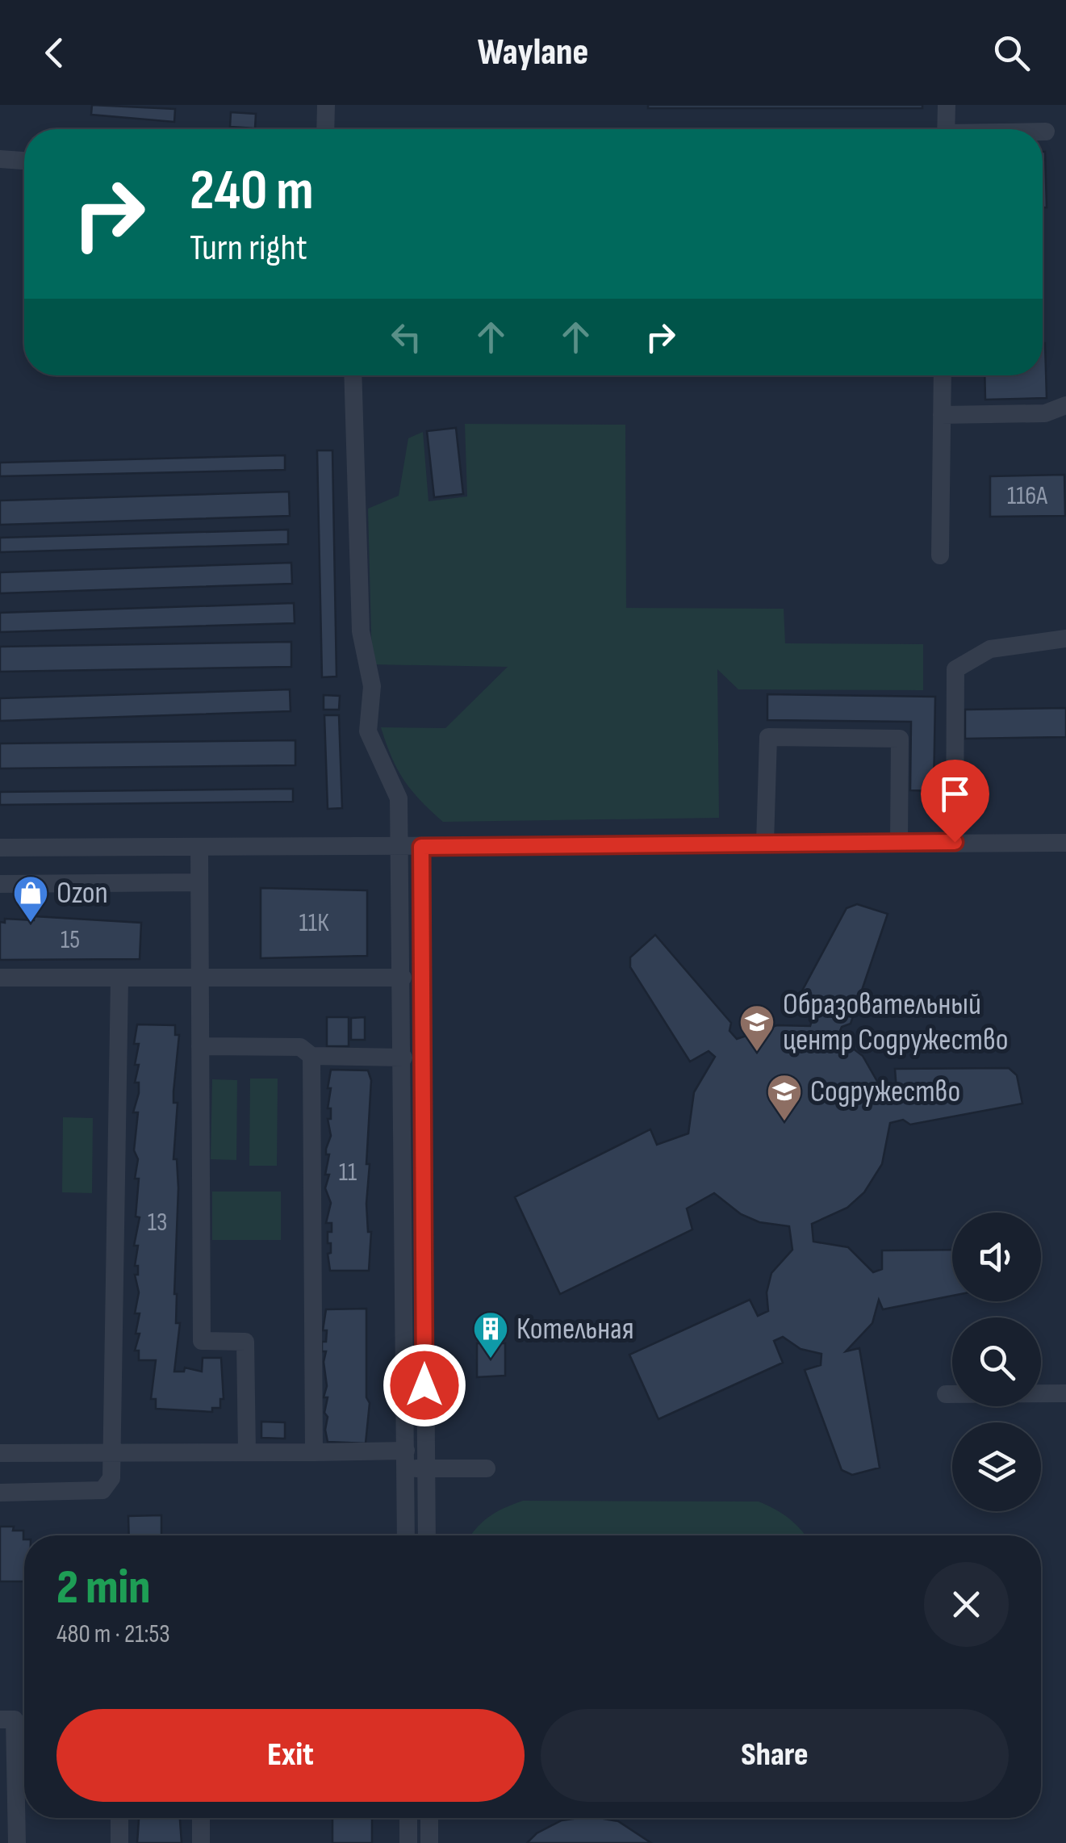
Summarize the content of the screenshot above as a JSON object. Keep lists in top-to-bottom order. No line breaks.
{"places":{"shop":["Ozon"],"school or university":["Образовательный центр Содружество","Содружество"],"building":["Котельная"]},"house_numbers":["116А","11К","15","11","13"],"page":{"header":"Waylane","turn":["240 m","Turn right"],"heading":["2 min","480 m · 21:53"],"buttons":["Exit","Share"]}}
